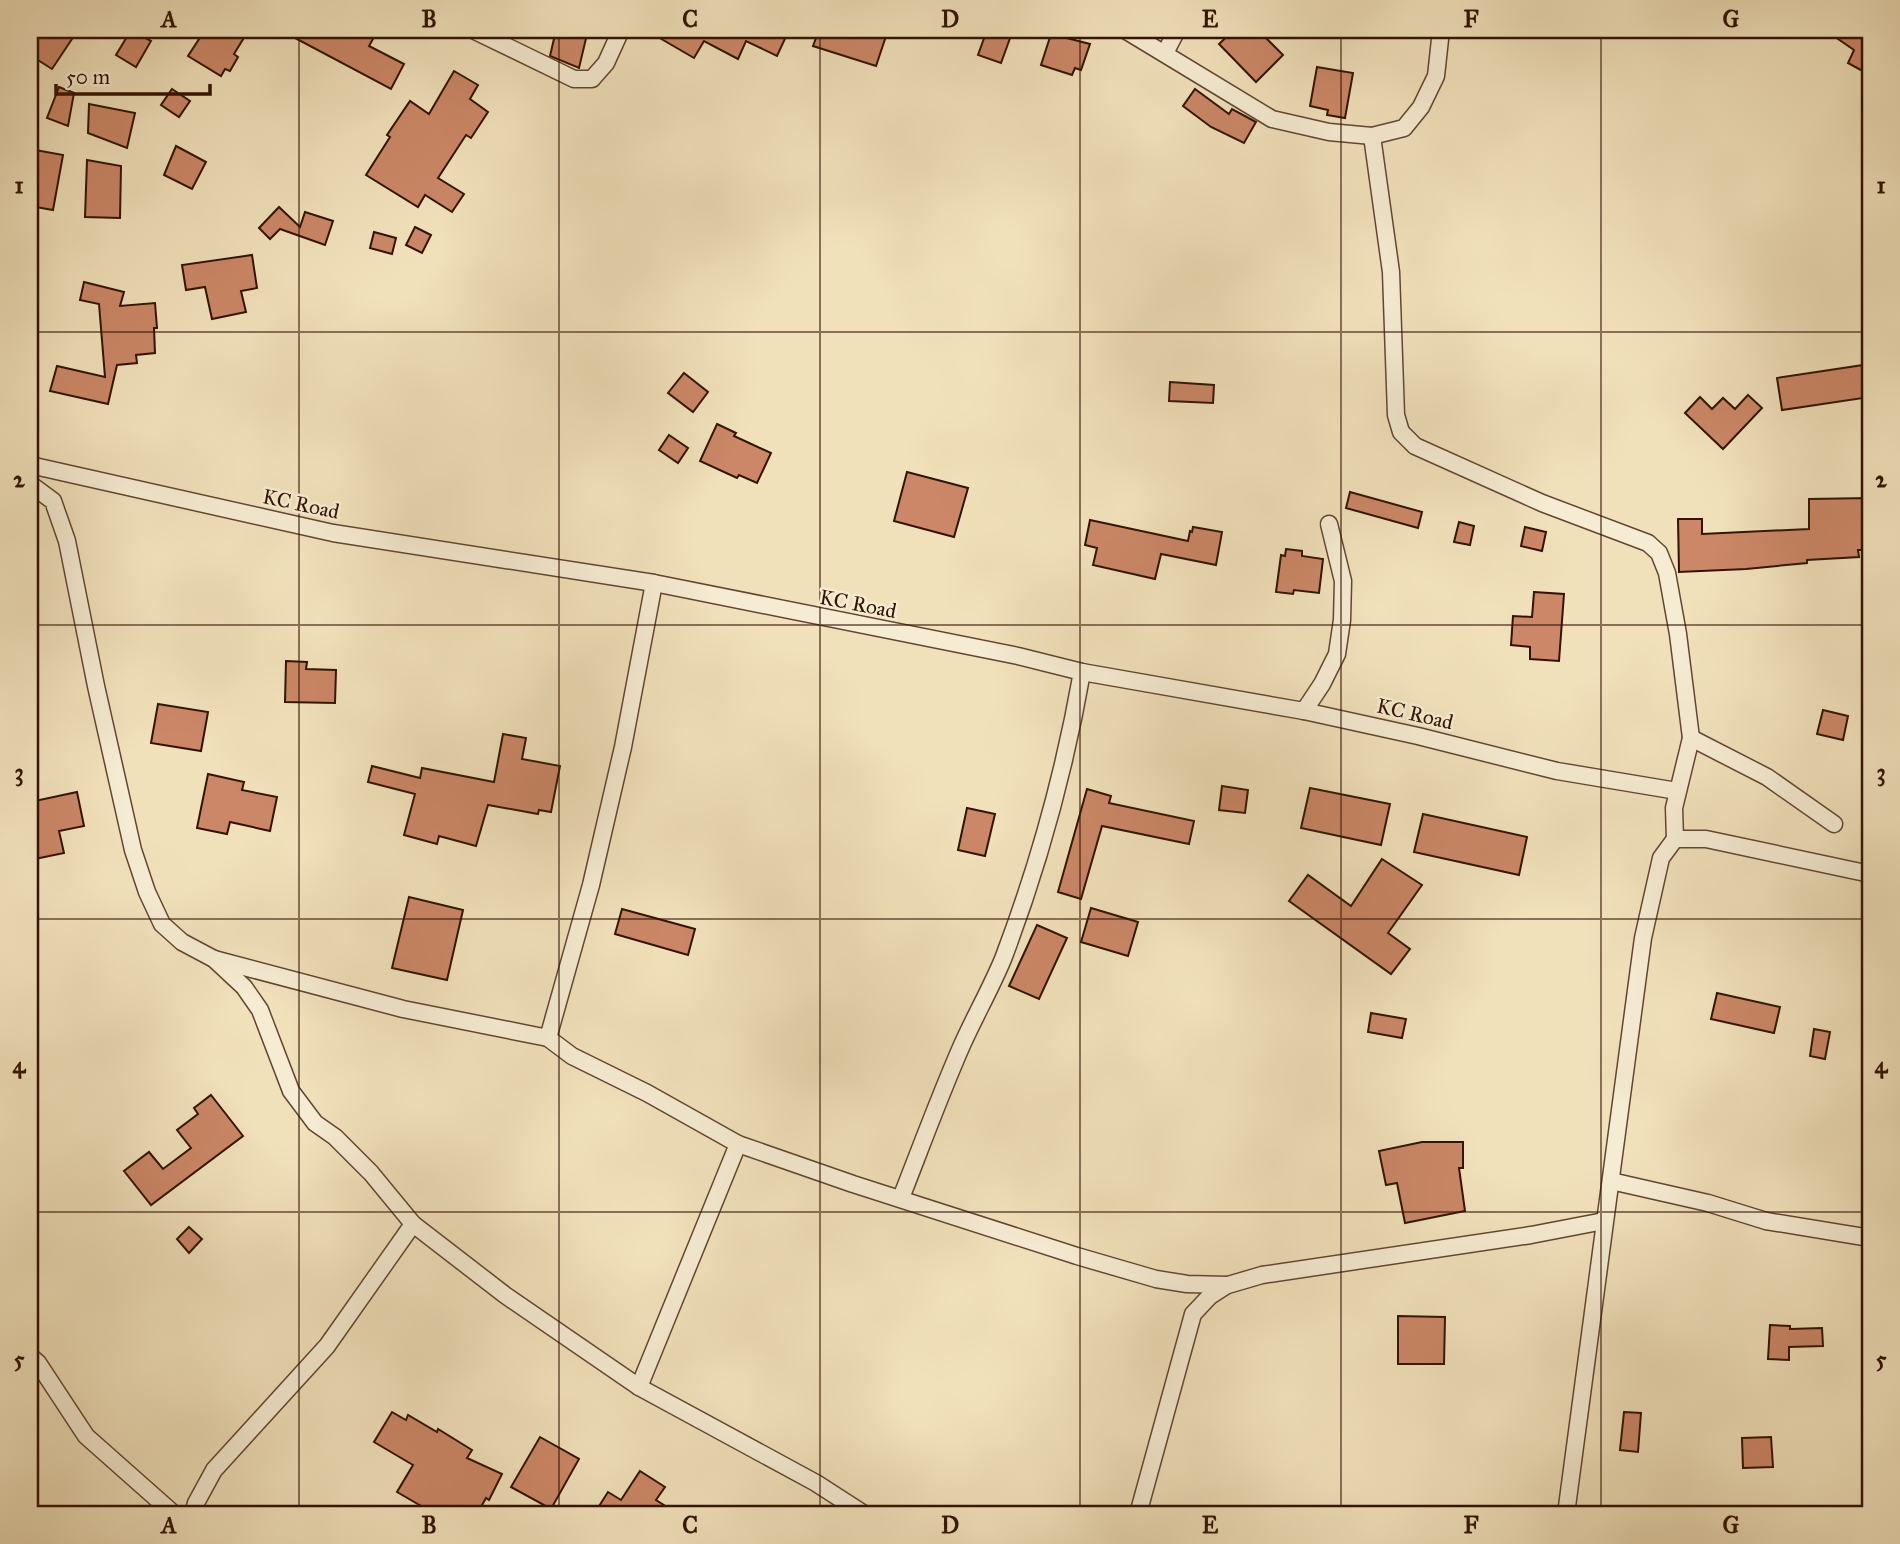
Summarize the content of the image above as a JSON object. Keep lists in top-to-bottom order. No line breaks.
{"streets":{"street":["KC Road"]},"scale_bar":"50 m","grid":{"columns":["A","B","C","D","E","F","G"],"rows":["1","2","3","4","5"]}}
